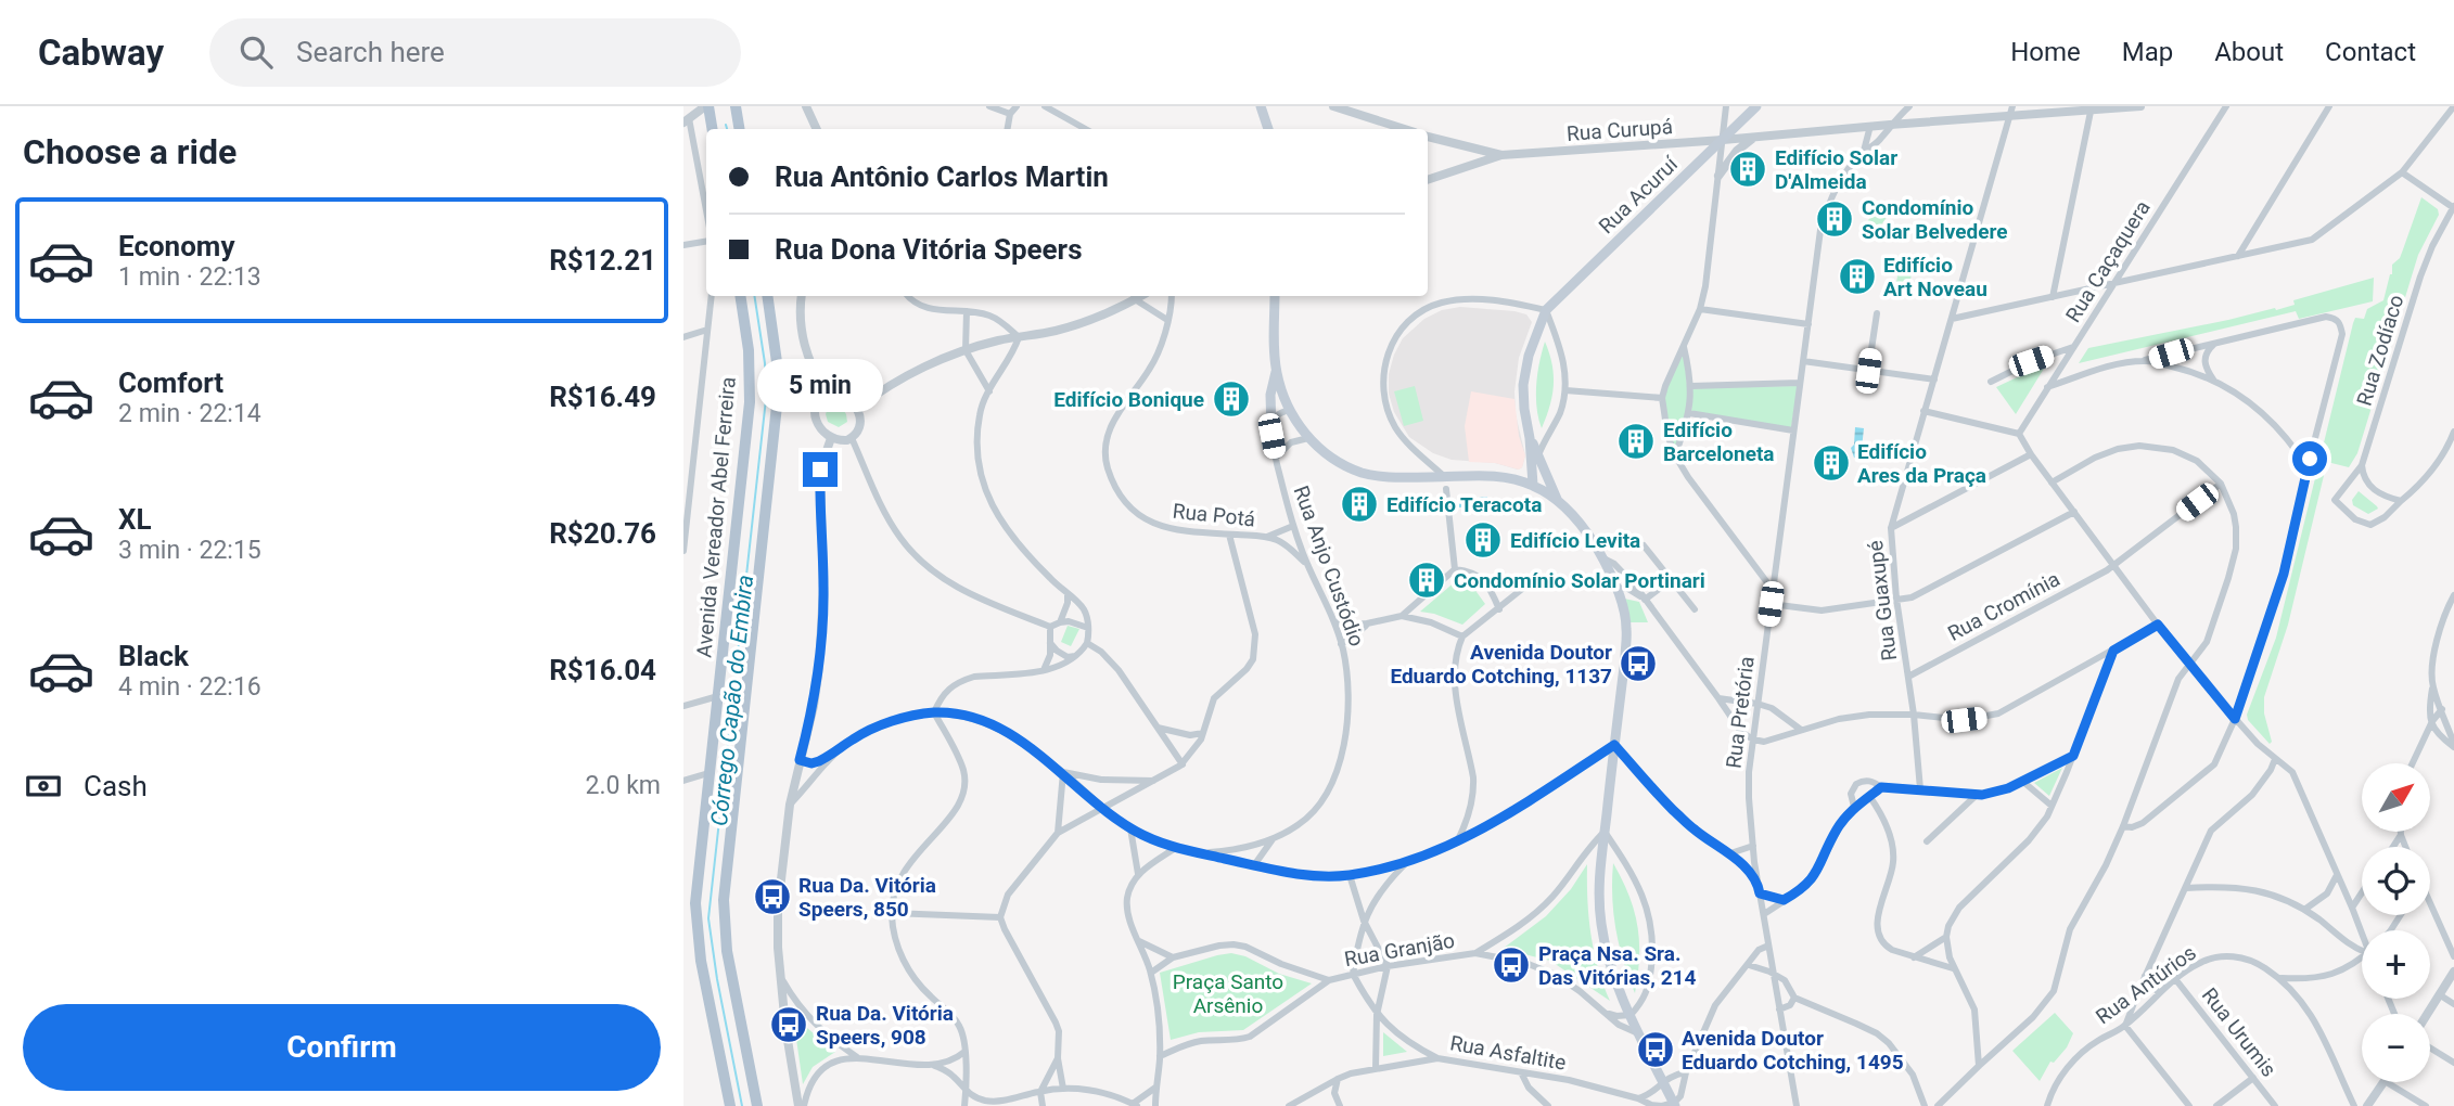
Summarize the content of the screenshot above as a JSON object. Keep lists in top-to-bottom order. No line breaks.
{"streets":{"main road":["Rua Acuruí","Avenida Vereador Abel Ferreira"],"street":["Rua Curupá","Rua Caçaquera","Rua Zodíaco","Rua Potá","Rua Anjo Custódio","Rua Guaxupé","Rua Cromínia","Rua Pretória","Rua Granjão","Rua Antúrios","Rua Urumis","Rua Asfaltite"]},"crossings":[["Rua Curupá","Rua Acuruí"],["Rua Curupá","Rua Guaxupé"],["Rua Curupá","Rua Pretória"],["Rua Potá","Rua Anjo Custódio"],["Rua Guaxupé","Rua Cromínia"],["Rua Antúrios","Rua Urumis"]],"water":["Córrego Capão do Embira"],"parks":["Praça Santo Arsênio"],"places":{"building":["Edifício Solar D'Almeida","Condomínio Solar Belvedere","Edifício Art Noveau","Edifício Bonique","Edifício Barceloneta","Edifício Ares da Praça","Edifício Teracota","Edifício Levita","Condomínio Solar Portinari"],"bus stop":["Avenida Doutor Eduardo Cotching, 1137","Rua Da. Vitória Speers, 850","Praça Nsa. Sra. Das Vitórias, 214","Rua Da. Vitória Speers, 908","Avenida Doutor Eduardo Cotching, 1495"]},"north":"top right","page":{"header":"Cabway","search":"Search here","nav":["Home","Map","About","Contact"],"heading":"Choose a ride","banner":["Rua Antônio Carlos Martin","Rua Dona Vitória Speers"],"list":[{"name":"Economy","note":"1 min · 22:13","value":"R$12.21"},{"name":"Comfort","note":"2 min · 22:14","value":"R$16.49"},{"name":"XL","note":"3 min · 22:15","value":"R$20.76"},{"name":"Black","note":"4 min · 22:16","value":"R$16.04"}],"bubble":"5 min","pay":["Cash","2.0 km"],"map_buttons":["+","−"],"buttons":"Confirm"}}
